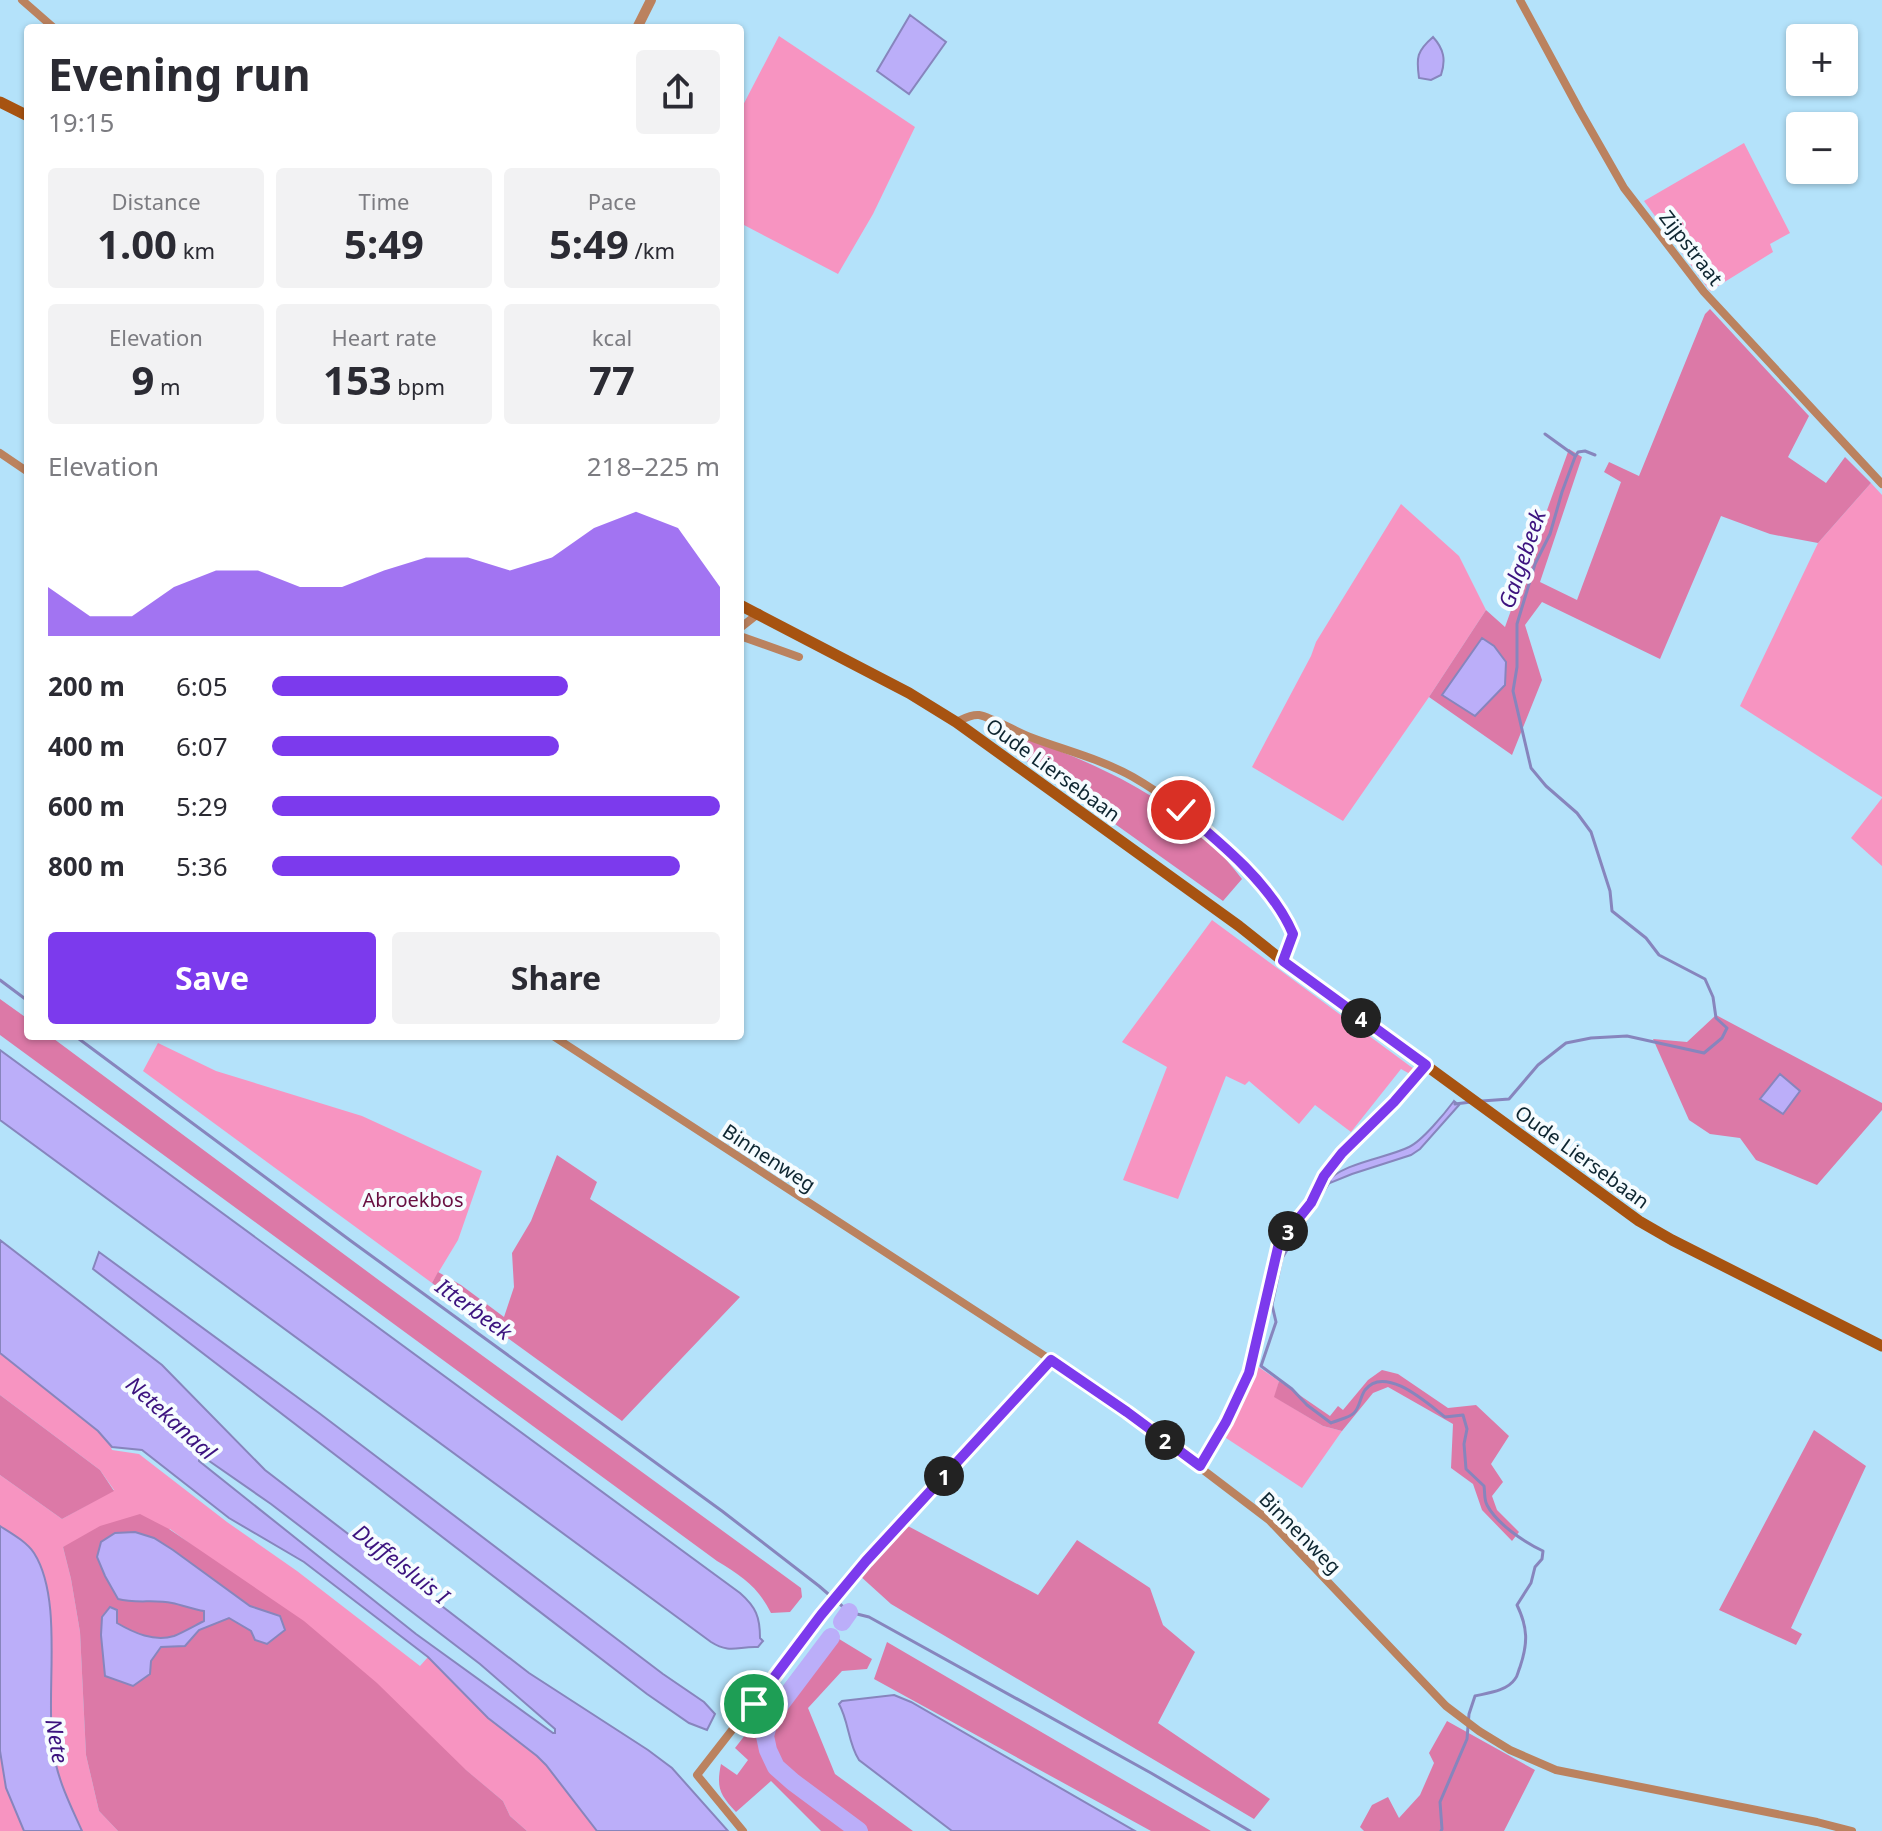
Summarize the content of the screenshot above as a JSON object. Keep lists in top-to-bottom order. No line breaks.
{"streets":{"main road":["Oude Liersebaan"],"street":["Zijpstraat","Binnenweg"]},"water":["Galgebeek","Itterbeek","Netekanaal","Duffelsluis I","Nete"],"parks":["Abroekbos"],"page":{"map_buttons":["+","−"],"heading":["Evening run","19:15"],"stats":[["Distance","1.00 km"],["Time","5:49"],["Pace","5:49 /km"],["Elevation","9 m"],["Heart rate","153 bpm"],["kcal","77"]],"chart":["Elevation","218–225 m"],"list":[{"name":"200 m","note":"6:05"},{"name":"400 m","note":"6:07"},{"name":"600 m","note":"5:29"},{"name":"800 m","note":"5:36"}],"buttons":["Save","Share"],"pins":["4","3","2","1"]}}
